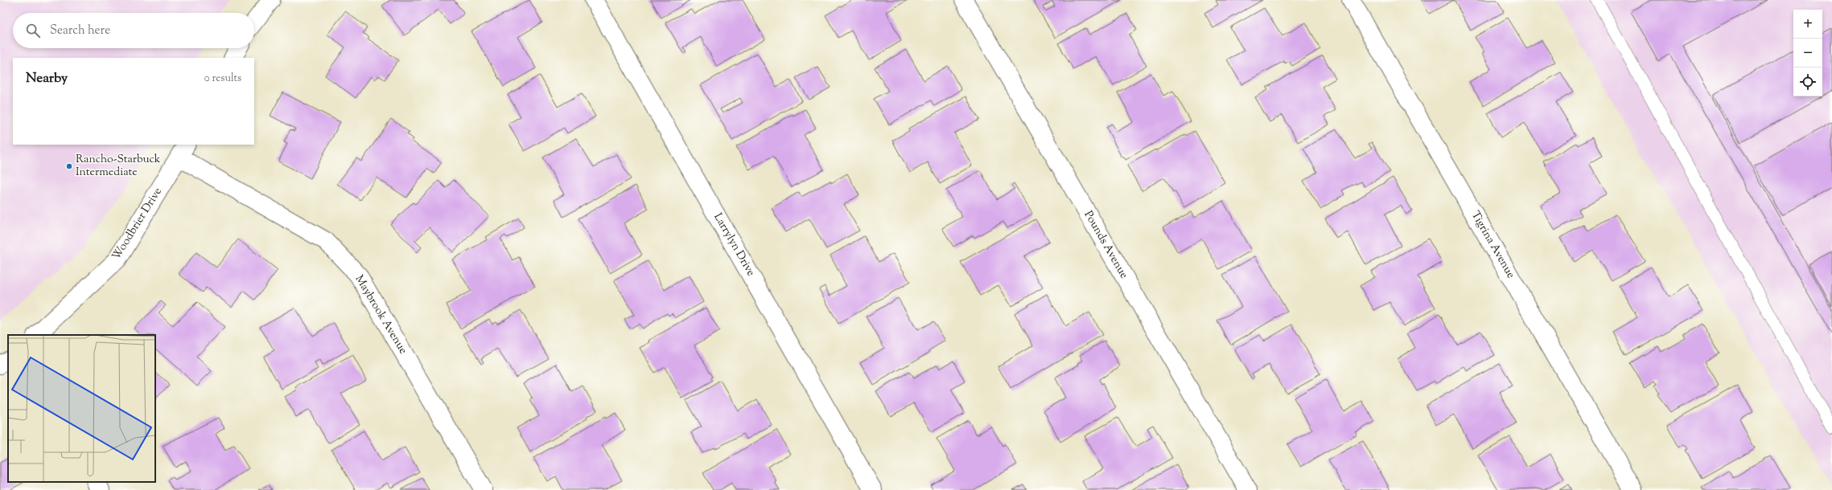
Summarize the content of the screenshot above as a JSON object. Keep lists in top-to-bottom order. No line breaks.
{"streets":{"street":["Woodbrier Drive","Larrylyn Drive","Pounds Avenue","Tigrina Avenue","Maybrook Avenue"]},"crossings":[["Woodbrier Drive","Maybrook Avenue"]],"places":["Rancho-Starbuck Intermediate"],"page":{"map_buttons":["+","−"],"search":"Search here","heading":["Nearby","0 results"]}}
